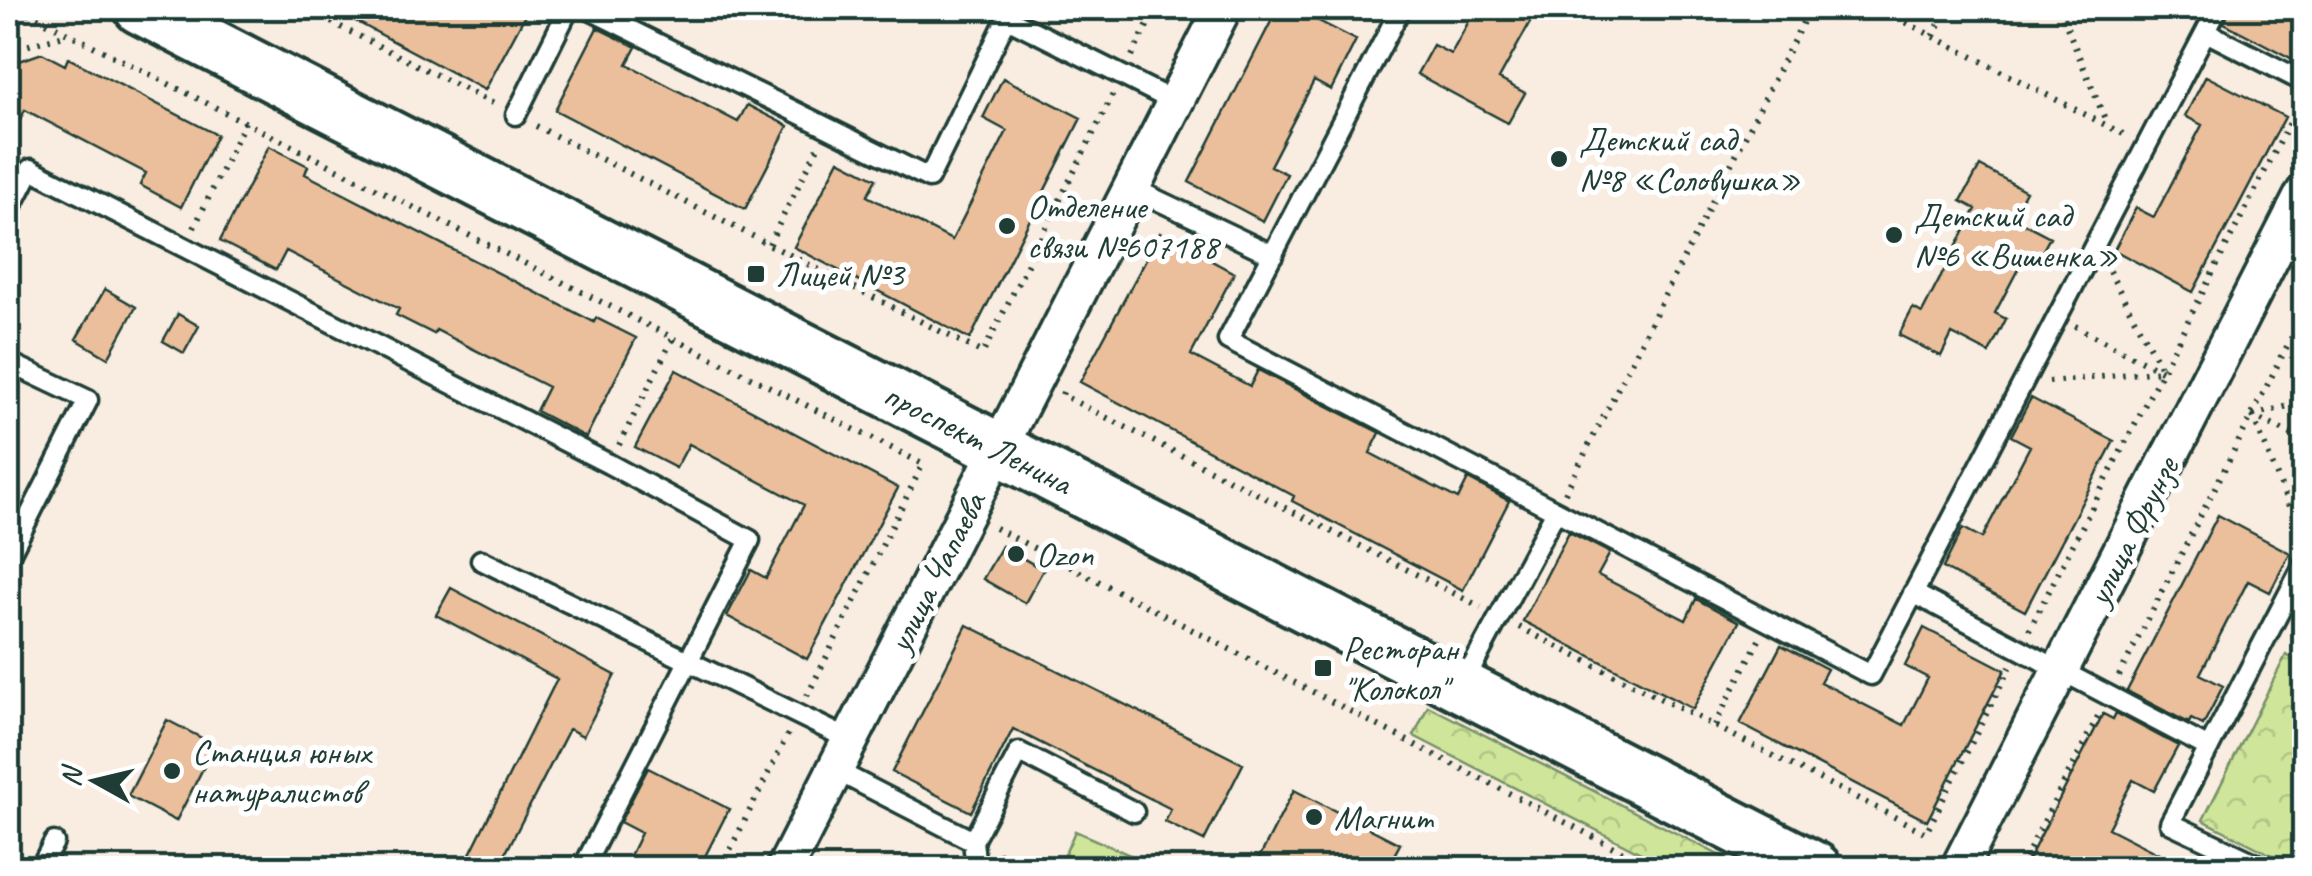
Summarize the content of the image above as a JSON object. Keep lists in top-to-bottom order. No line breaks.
{"streets":{"street":["проспект Ленина","улица Фрунзе","улица Чапаева"]},"crossings":[["проспект Ленина","улица Чапаева"]],"places":{"other":["Детский сад №8 «Соловушка»","Отделение связи №607188","Детский сад №6 «Вишенка»","Ozon","Станция юных натуралистов","Магнит"],"transit":["Лицей №3","Ресторан \"Колокол\""]},"north":"left"}
